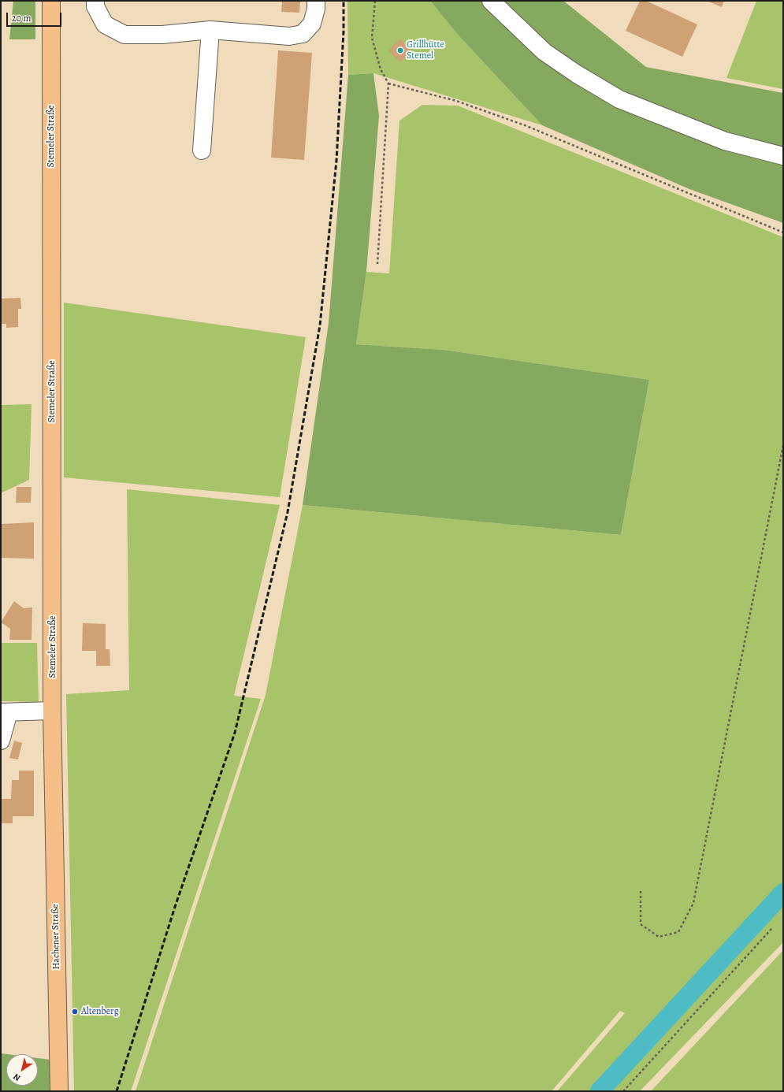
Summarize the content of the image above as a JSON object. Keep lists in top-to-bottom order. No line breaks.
{"streets":{"main road":["Stemeler Straße","Hachener Straße"]},"crossings":[["Stemeler Straße","Hachener Straße"]],"places":["Grillhütte Stemel","Altenberg"],"scale_bar":"20 m","north":"bottom left"}
